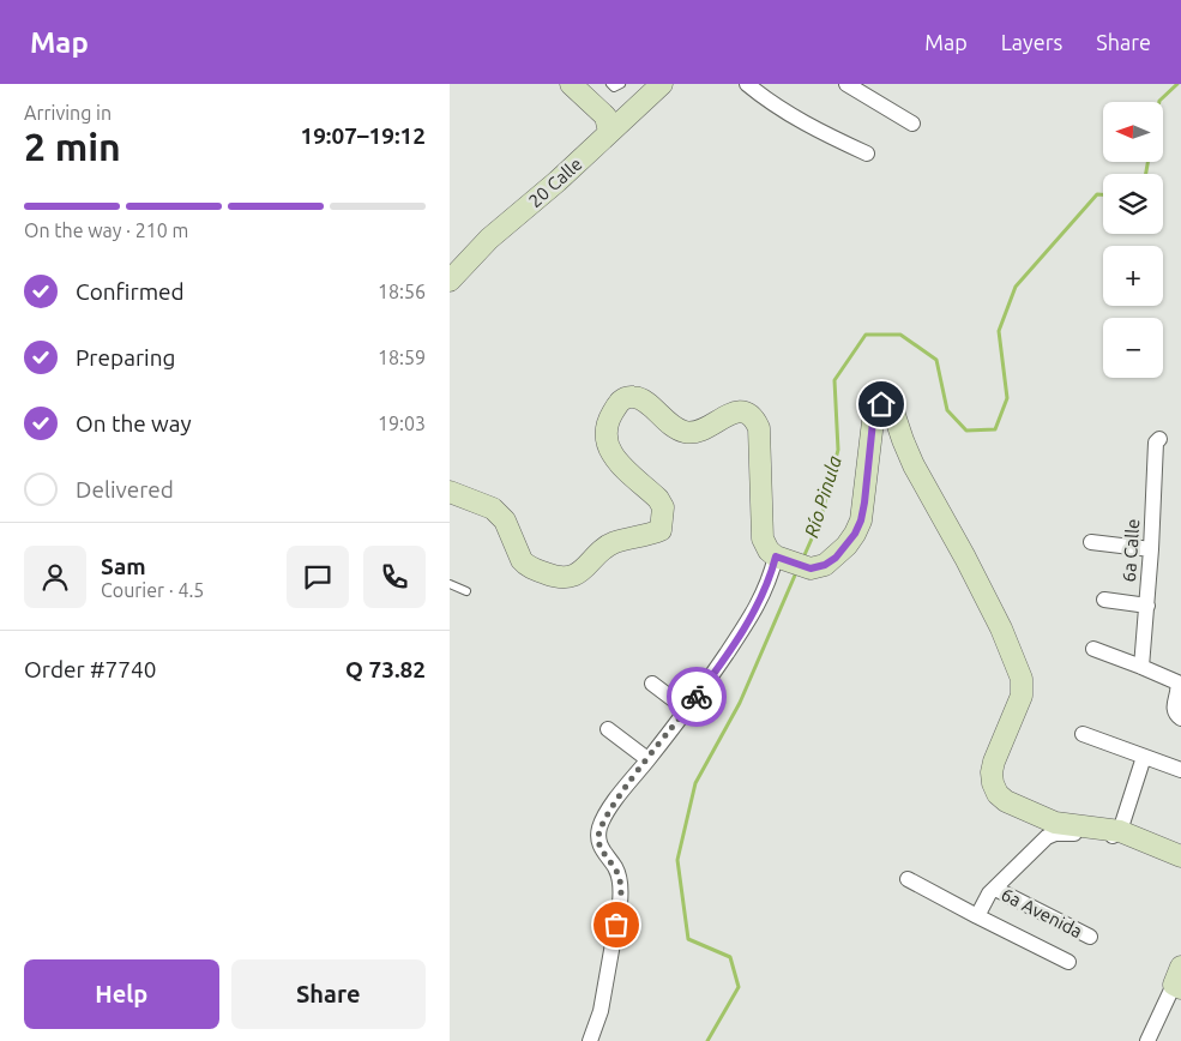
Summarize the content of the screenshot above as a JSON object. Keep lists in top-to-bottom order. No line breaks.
{"streets":{"street":["20 Calle","6a Calle","6a Avenida"]},"water":["Río Pinula"],"north":"left","page":{"header":"Map","nav":["Map","Layers","Share"],"heading":["2 min","Arriving in","19:07–19:12"],"panel":["Sam","Courier · 4.5","Order #7740","Q 73.82"],"map_buttons":["+","−"],"bar":"On the way · 210 m","list":[["Confirmed","18:56"],["Preparing","18:59"],["On the way","19:03"],"Delivered"],"buttons":["Help","Share"]}}
